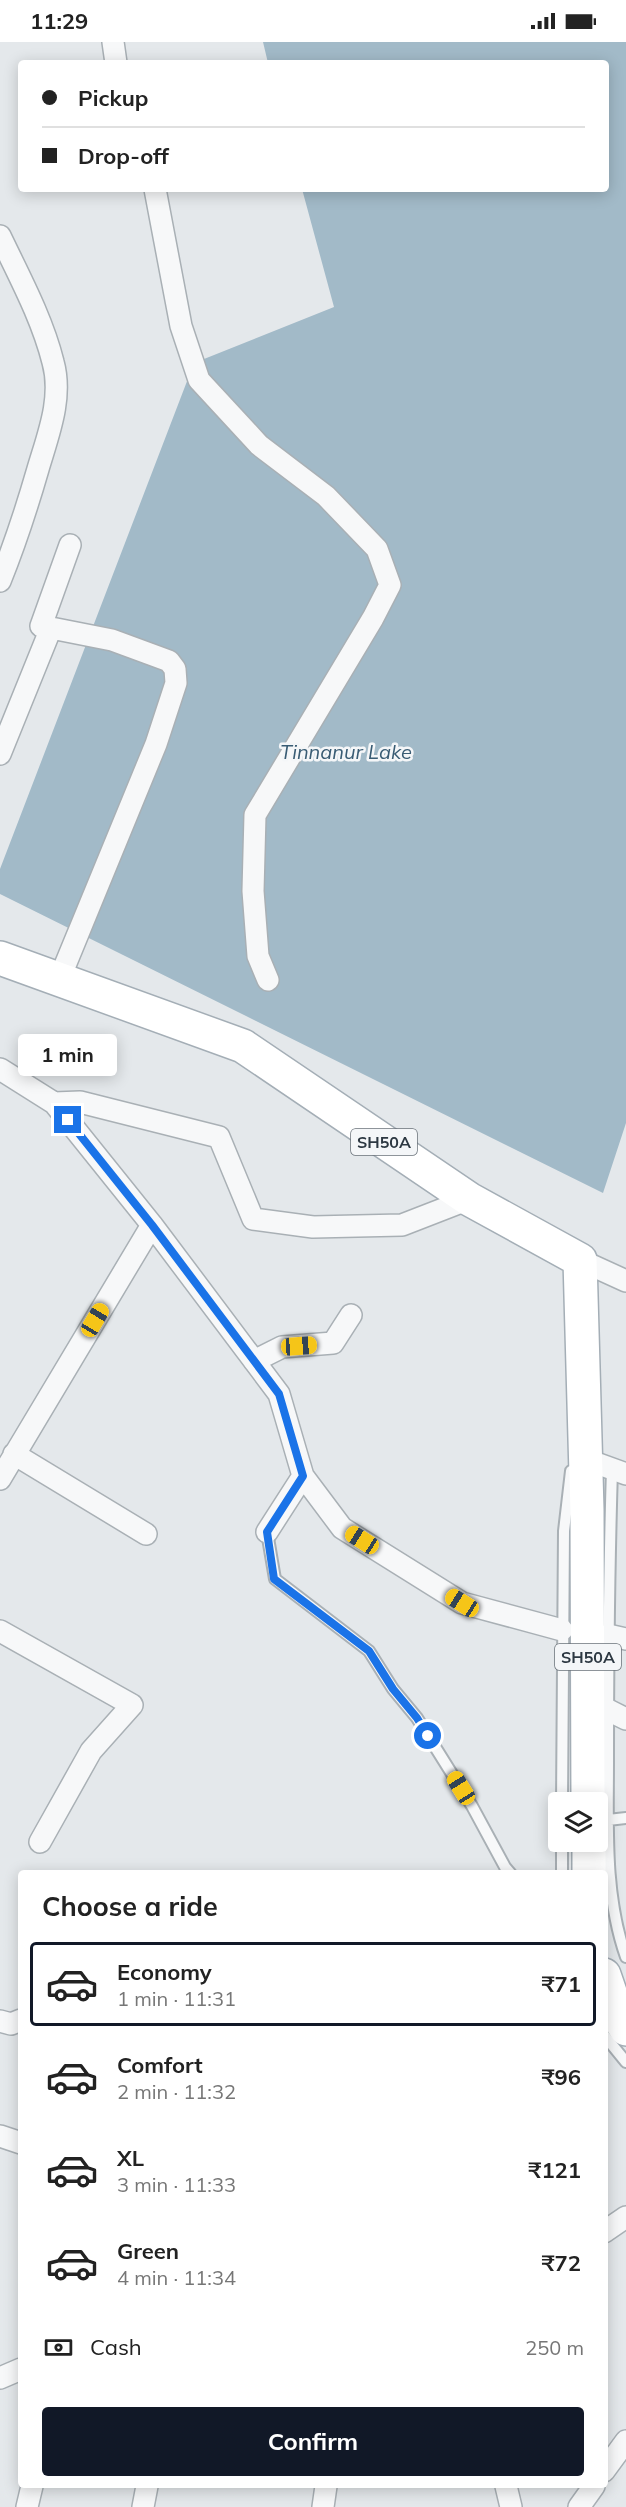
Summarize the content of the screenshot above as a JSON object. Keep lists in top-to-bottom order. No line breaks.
{"streets":{"main road":["SH50A"]},"water":["Tinnanur Lake"],"page":{"status":"11:29","banner":["Pickup","Drop-off"],"bubble":"1 min","heading":"Choose a ride","list":[{"name":"Economy","note":"1 min · 11:31","value":"₹71"},{"name":"Comfort","note":"2 min · 11:32","value":"₹96"},{"name":"XL","note":"3 min · 11:33","value":"₹121"},{"name":"Green","note":"4 min · 11:34","value":"₹72"}],"pay":["Cash","250 m"],"buttons":"Confirm"}}
